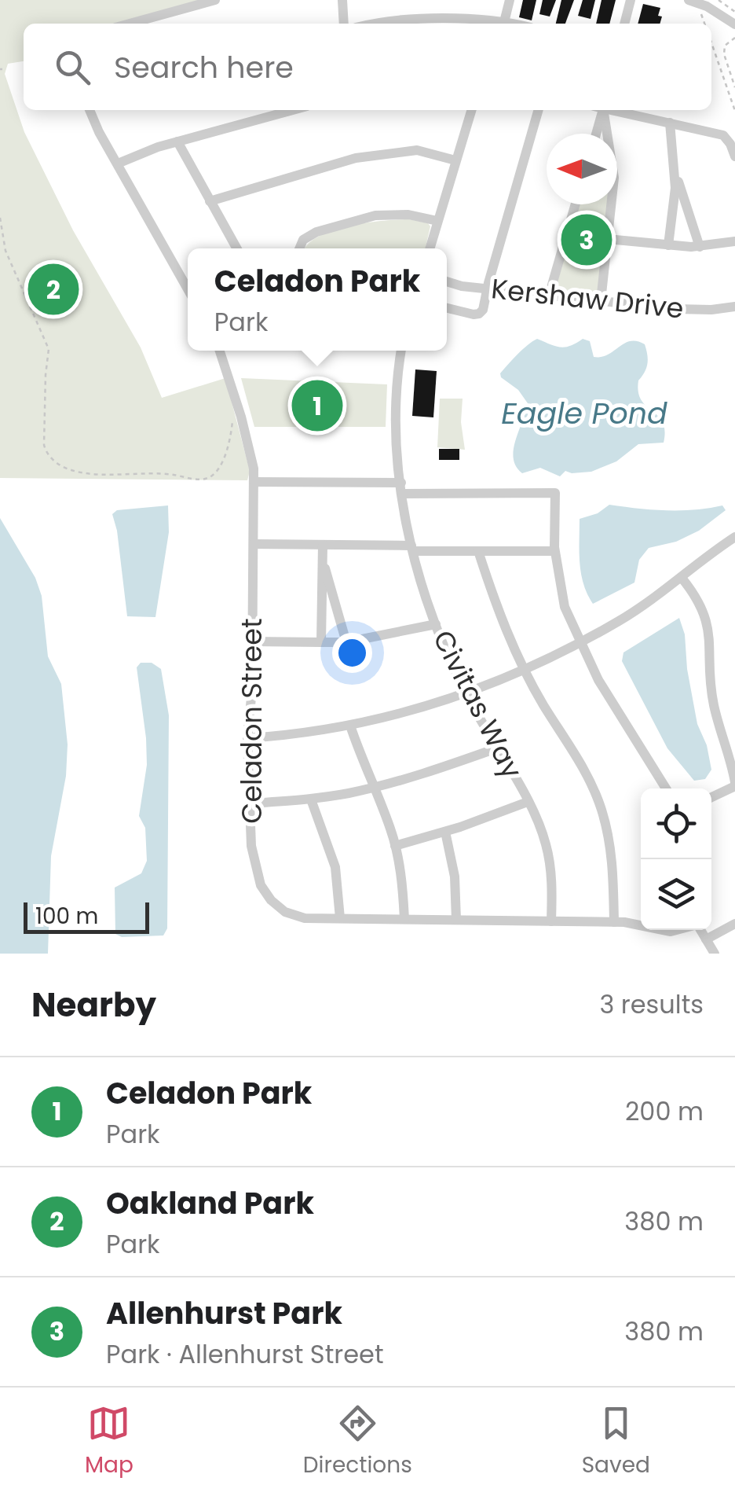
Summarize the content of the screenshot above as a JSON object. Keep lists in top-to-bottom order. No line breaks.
{"streets":{"street":["Kershaw Drive","Civitas Way","Celadon Street"]},"crossings":[["Civitas Way","Celadon Street"]],"water":["Eagle Pond"],"scale_bar":"100 m","north":"left","page":{"search":"Search here","pins":["3","2","1"],"popup":["Celadon Park","Park"],"scale":"100 m","heading":["Nearby","3 results"],"list":[{"mark":"1","name":"Celadon Park","note":"Park","value":"200 m"},{"mark":"2","name":"Oakland Park","note":"Park","value":"380 m"},{"mark":"3","name":"Allenhurst Park","note":"Park · Allenhurst Street","value":"380 m"}],"nav":["Map","Directions","Saved"]}}
